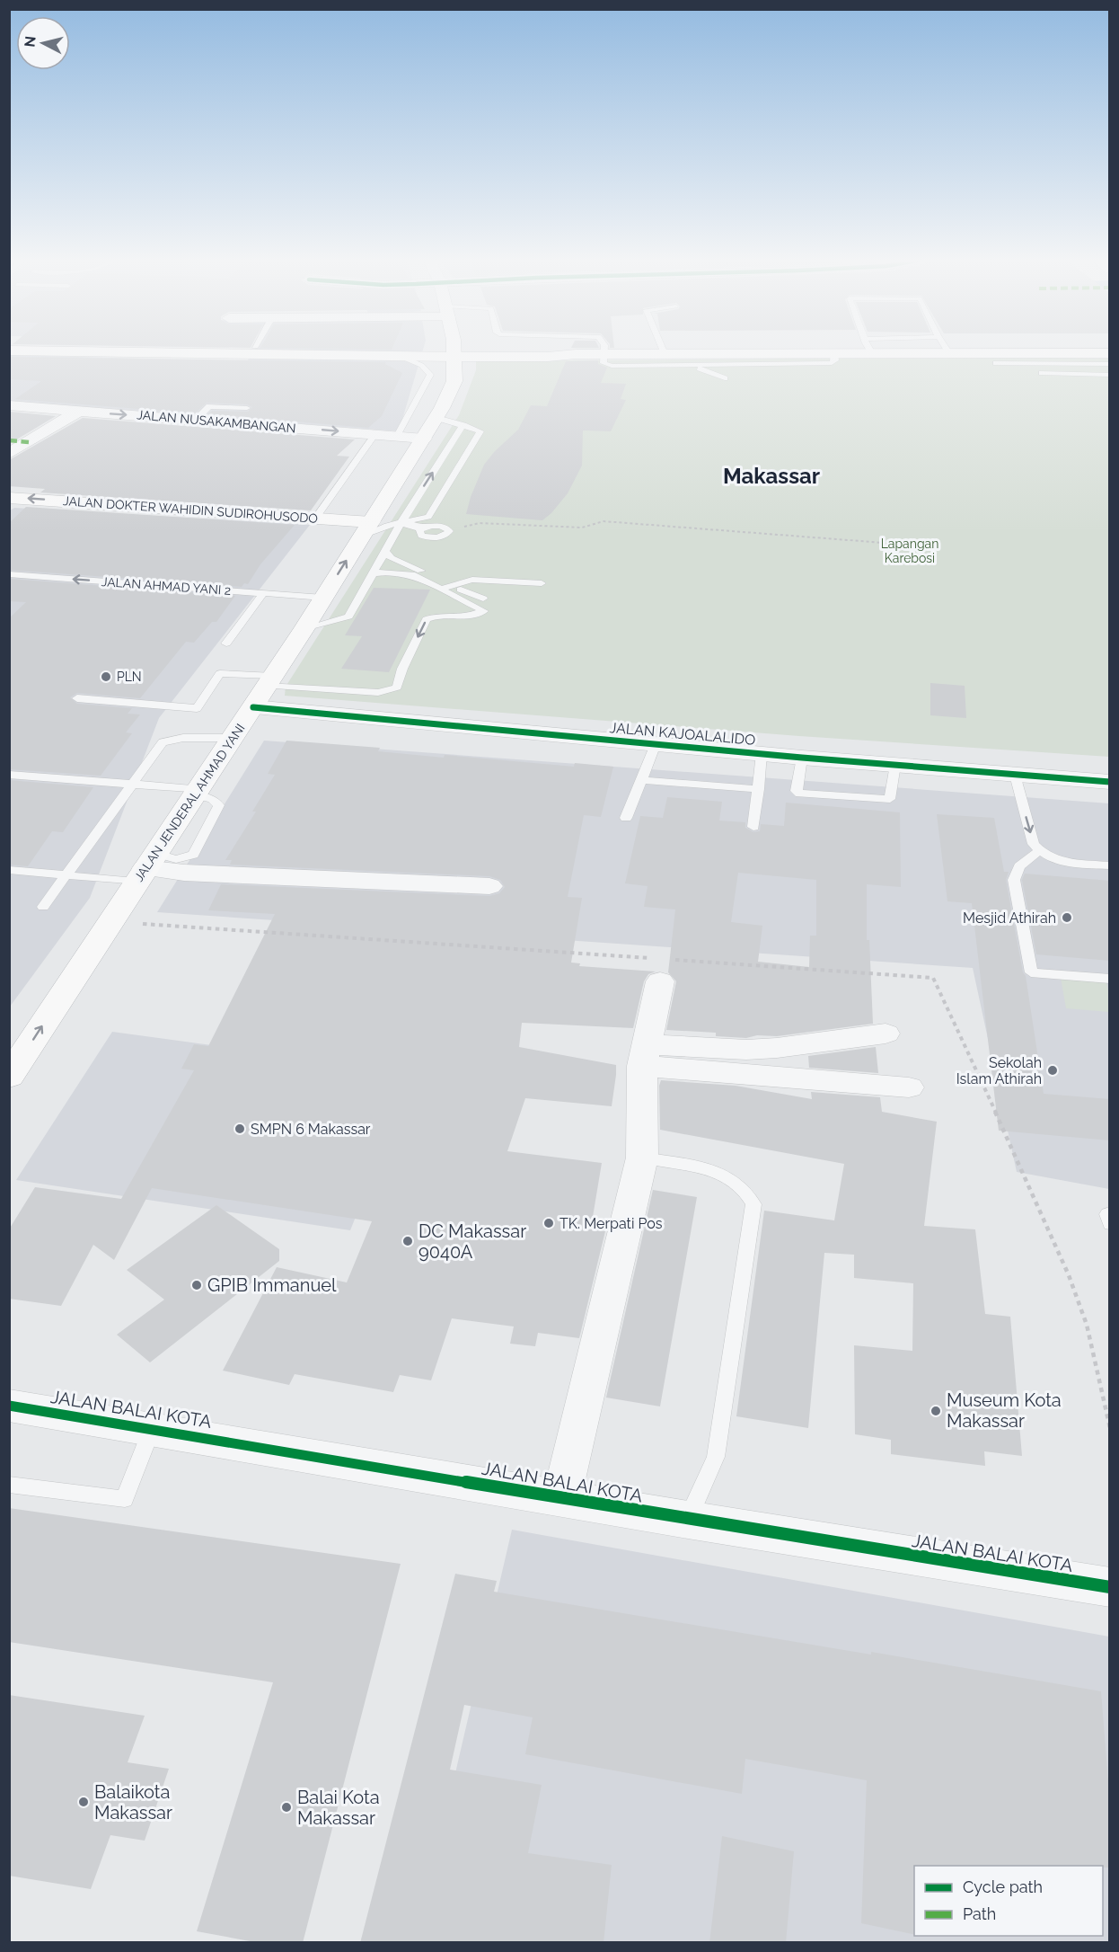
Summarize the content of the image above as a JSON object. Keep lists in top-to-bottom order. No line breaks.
{"streets":{"main road":["JALAN DOKTER WAHIDIN SUDIROHUSODO","JALAN JENDERAL AHMAD YANI"],"street":["JALAN NUSAKAMBANGAN","JALAN KAJOALALIDO","JALAN BALAI KOTA"],"lane":["JALAN AHMAD YANI 2"]},"crossings":[["JALAN NUSAKAMBANGAN","JALAN JENDERAL AHMAD YANI"],["JALAN DOKTER WAHIDIN SUDIROHUSODO","JALAN JENDERAL AHMAD YANI"],["JALAN AHMAD YANI 2","JALAN JENDERAL AHMAD YANI"],["JALAN KAJOALALIDO","JALAN JENDERAL AHMAD YANI"]],"one_way":["JALAN NUSAKAMBANGAN","JALAN AHMAD YANI 2","JALAN JENDERAL AHMAD YANI"],"districts":["Makassar"],"parks":["Lapangan Karebosi"],"places":["PLN","Mesjid Athirah","Sekolah Islam Athirah","SMPN 6 Makassar","TK. Merpati Pos","DC Makassar 9040A","GPIB Immanuel","Museum Kota Makassar","Balaikota Makassar","Balai Kota Makassar"],"legend":["Cycle path","Path"],"north":"left"}
